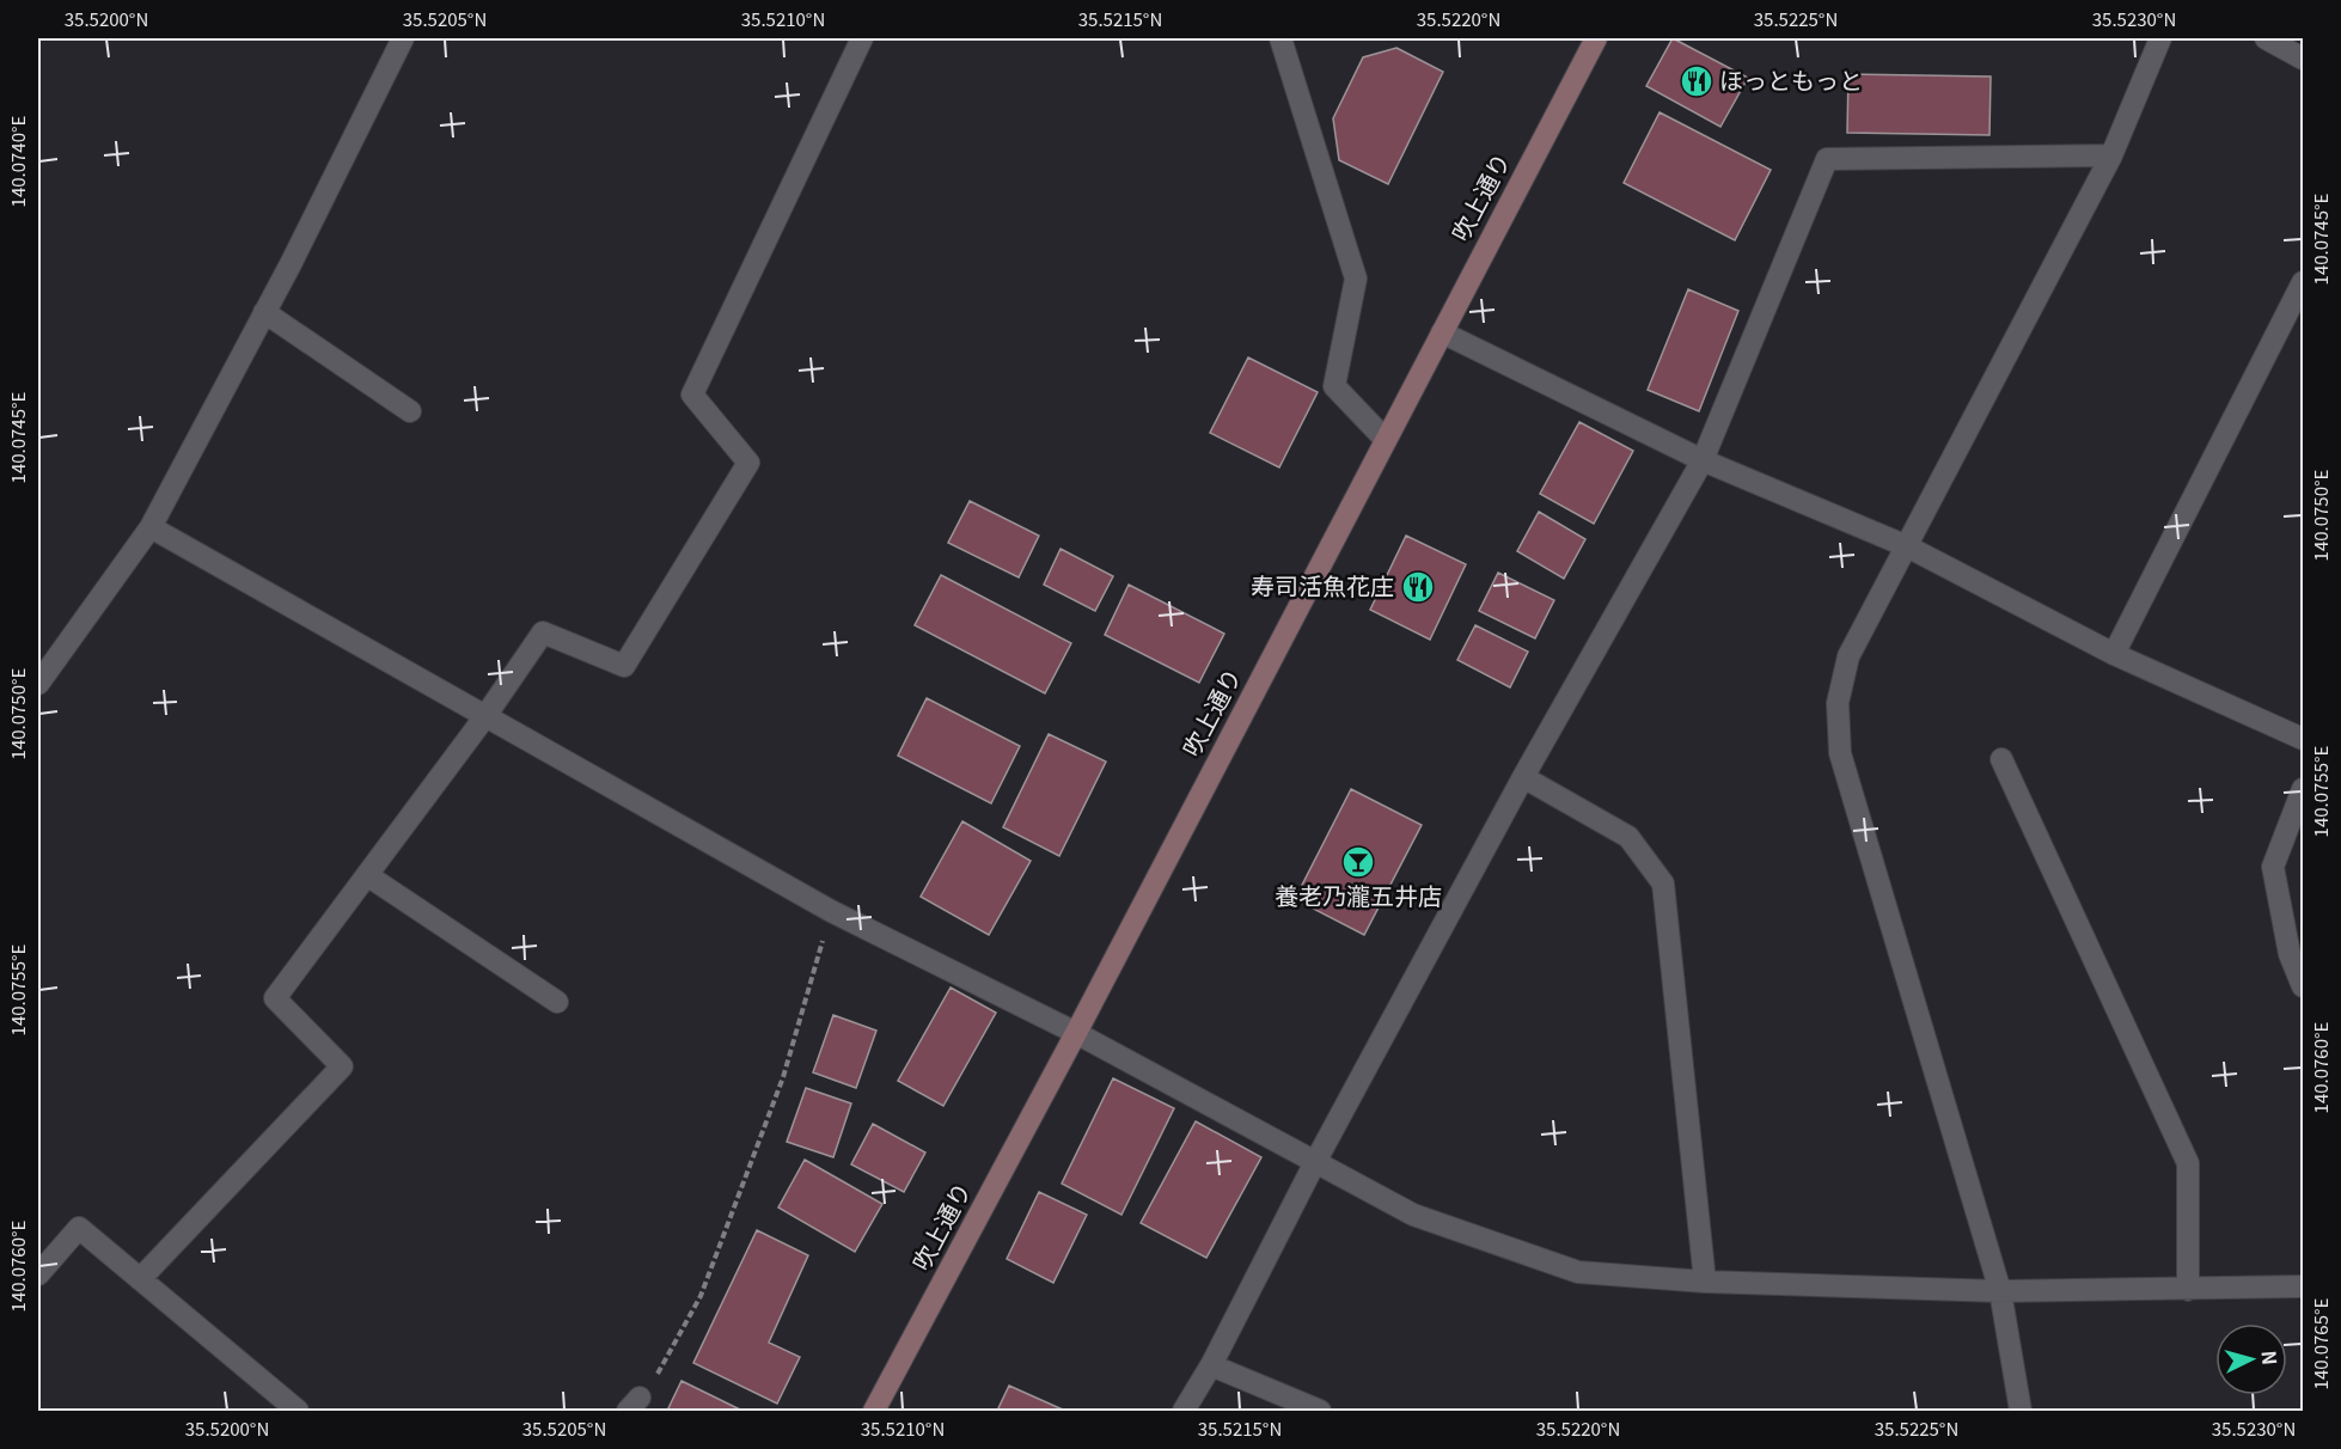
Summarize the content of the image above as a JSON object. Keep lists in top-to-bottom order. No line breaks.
{"streets":{"street":["吹上通り"]},"places":{"restaurant":["ほっともっと","寿司活魚花庄"],"bar":["養老乃瀧五井店"]},"north":"right","coordinates":["35.5200°N","35.5205°N","35.5210°N","35.5215°N","35.5220°N","35.5225°N","35.5230°N","140.0740°E","140.0745°E","140.0750°E","140.0755°E","140.0760°E","140.0765°E"]}
